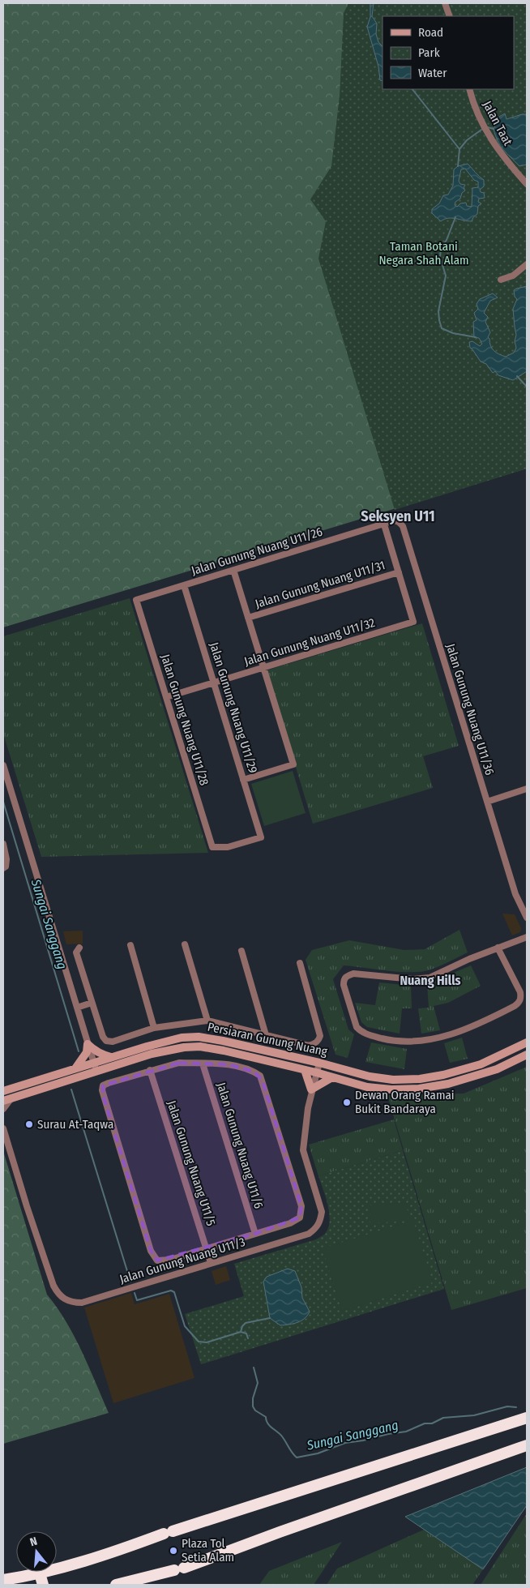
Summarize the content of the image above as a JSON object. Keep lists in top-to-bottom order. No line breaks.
{"streets":{"street":["Jalan Taat","Jalan Gunung Nuang U11/26","Jalan Gunung Nuang U11/31","Jalan Gunung Nuang U11/32","Jalan Gunung Nuang U11/29","Jalan Gunung Nuang U11/36","Jalan Gunung Nuang U11/28","Persiaran Gunung Nuang","Jalan Gunung Nuang U11/6","Jalan Gunung Nuang U11/5","Jalan Gunung Nuang U11/3"]},"crossings":[["Jalan Gunung Nuang U11/26","Jalan Gunung Nuang U11/29"],["Jalan Gunung Nuang U11/26","Jalan Gunung Nuang U11/36"],["Jalan Gunung Nuang U11/26","Jalan Gunung Nuang U11/28"],["Jalan Gunung Nuang U11/31","Jalan Gunung Nuang U11/32"],["Jalan Gunung Nuang U11/32","Jalan Gunung Nuang U11/29"],["Jalan Gunung Nuang U11/32","Jalan Gunung Nuang U11/28"],["Jalan Gunung Nuang U11/29","Jalan Gunung Nuang U11/28"],["Persiaran Gunung Nuang","Jalan Gunung Nuang U11/3"],["Jalan Gunung Nuang U11/5","Jalan Gunung Nuang U11/3"]],"districts":["Seksyen U11","Nuang Hills"],"water":["Sungai Sanggang"],"parks":["Taman Botani Negara Shah Alam"],"places":["Dewan Orang Ramai Bukit Bandaraya","Surau At-Taqwa","Plaza Tol Setia Alam"],"legend":["Road","Park","Water"],"north":"top"}
